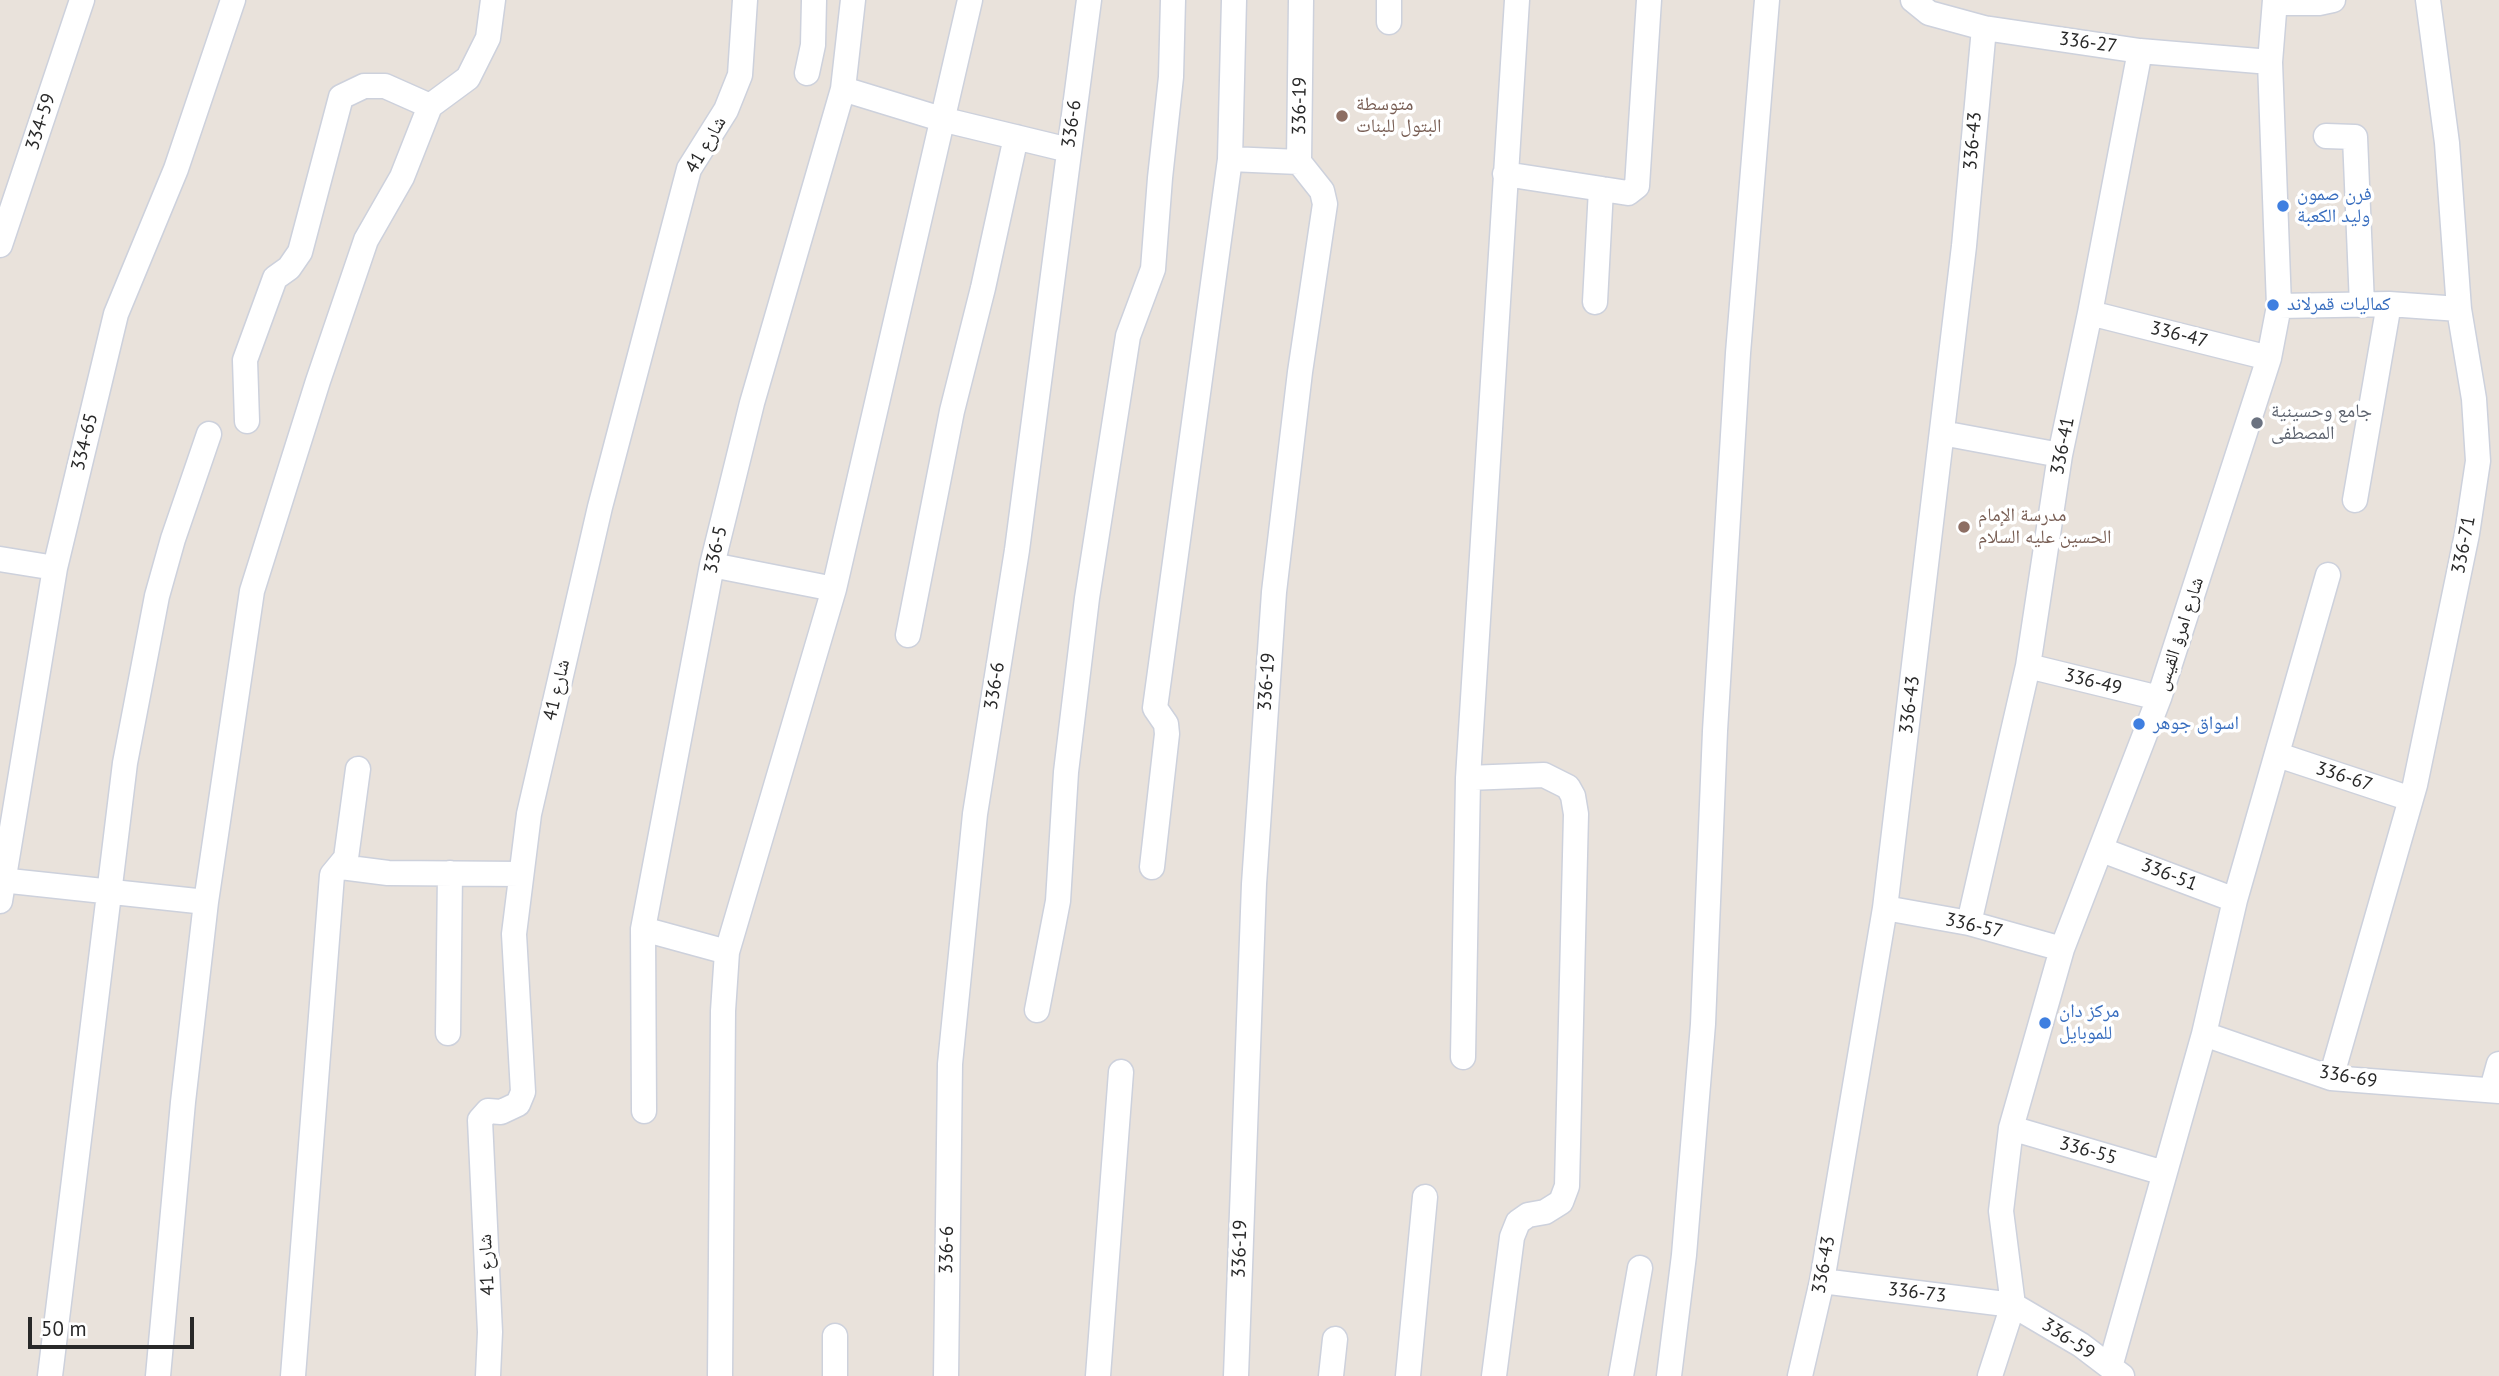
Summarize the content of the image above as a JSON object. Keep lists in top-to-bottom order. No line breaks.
{"streets":{"street":["336-27","336-19","334-59","336-6","336-43","شارع 41","336-47","334-65","336-41","336-71","336-5","شارع امرؤ القيس","336-49","336-67","336-51","336-57","336-69","336-55","336-73","336-59"]},"crossings":[["336-27","336-43"],["336-27","336-41"],["336-27","شارع امرؤ القيس"],["336-43","336-57"],["336-43","336-73"],["336-47","336-41"],["336-47","شارع امرؤ القيس"],["336-41","336-49"],["336-41","336-57"],["336-71","336-67"],["336-71","336-69"],["شارع امرؤ القيس","336-49"],["شارع امرؤ القيس","336-51"],["شارع امرؤ القيس","336-57"],["شارع امرؤ القيس","336-55"],["شارع امرؤ القيس","336-73"],["شارع امرؤ القيس","336-59"],["336-73","336-59"]],"places":["متوسطة البتول للبنات","فرن صمون وليد الكعبة","كماليات قمرلاند","جامع وحسينية المصطفى","مدرسة الإمام الحسين عليه السلام","اسواق جوهر","مركز دان للموبايل"],"scale_bar":"50 m"}
